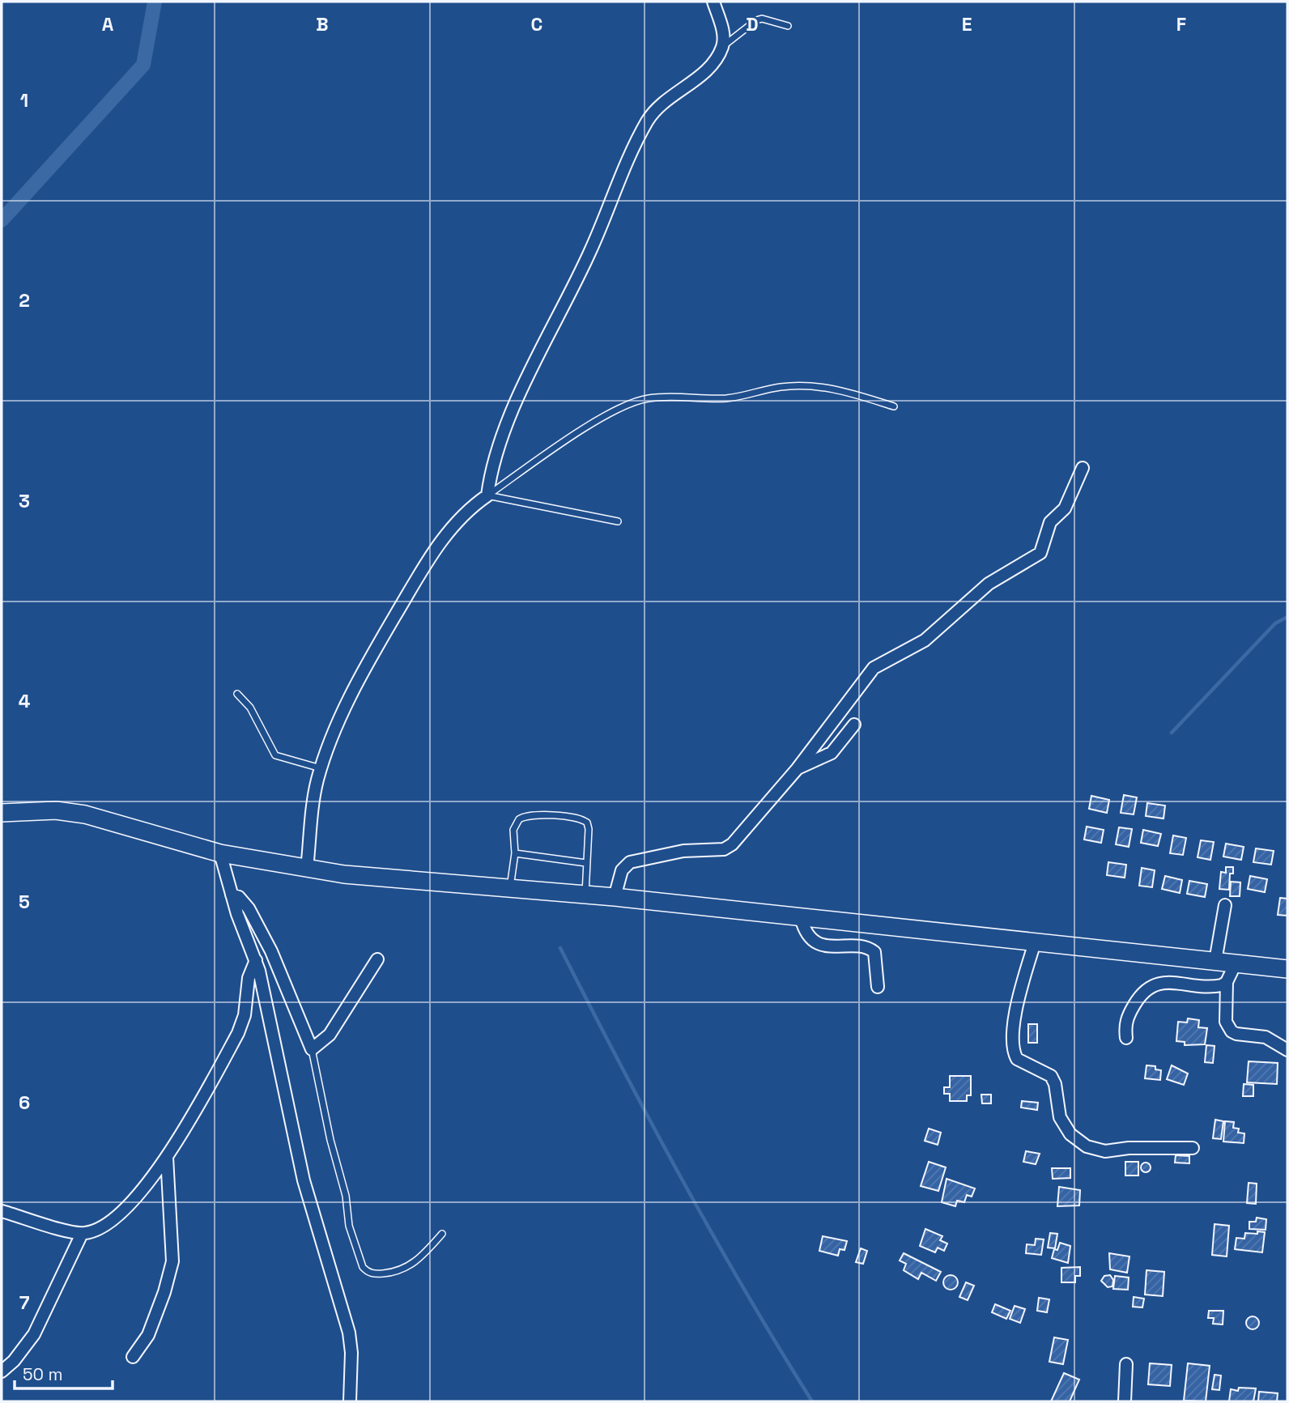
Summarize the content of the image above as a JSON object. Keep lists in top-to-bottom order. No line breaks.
{"scale_bar":"50 m","grid":{"columns":["A","B","C","D","E","F"],"rows":["1","2","3","4","5","6","7"]}}
